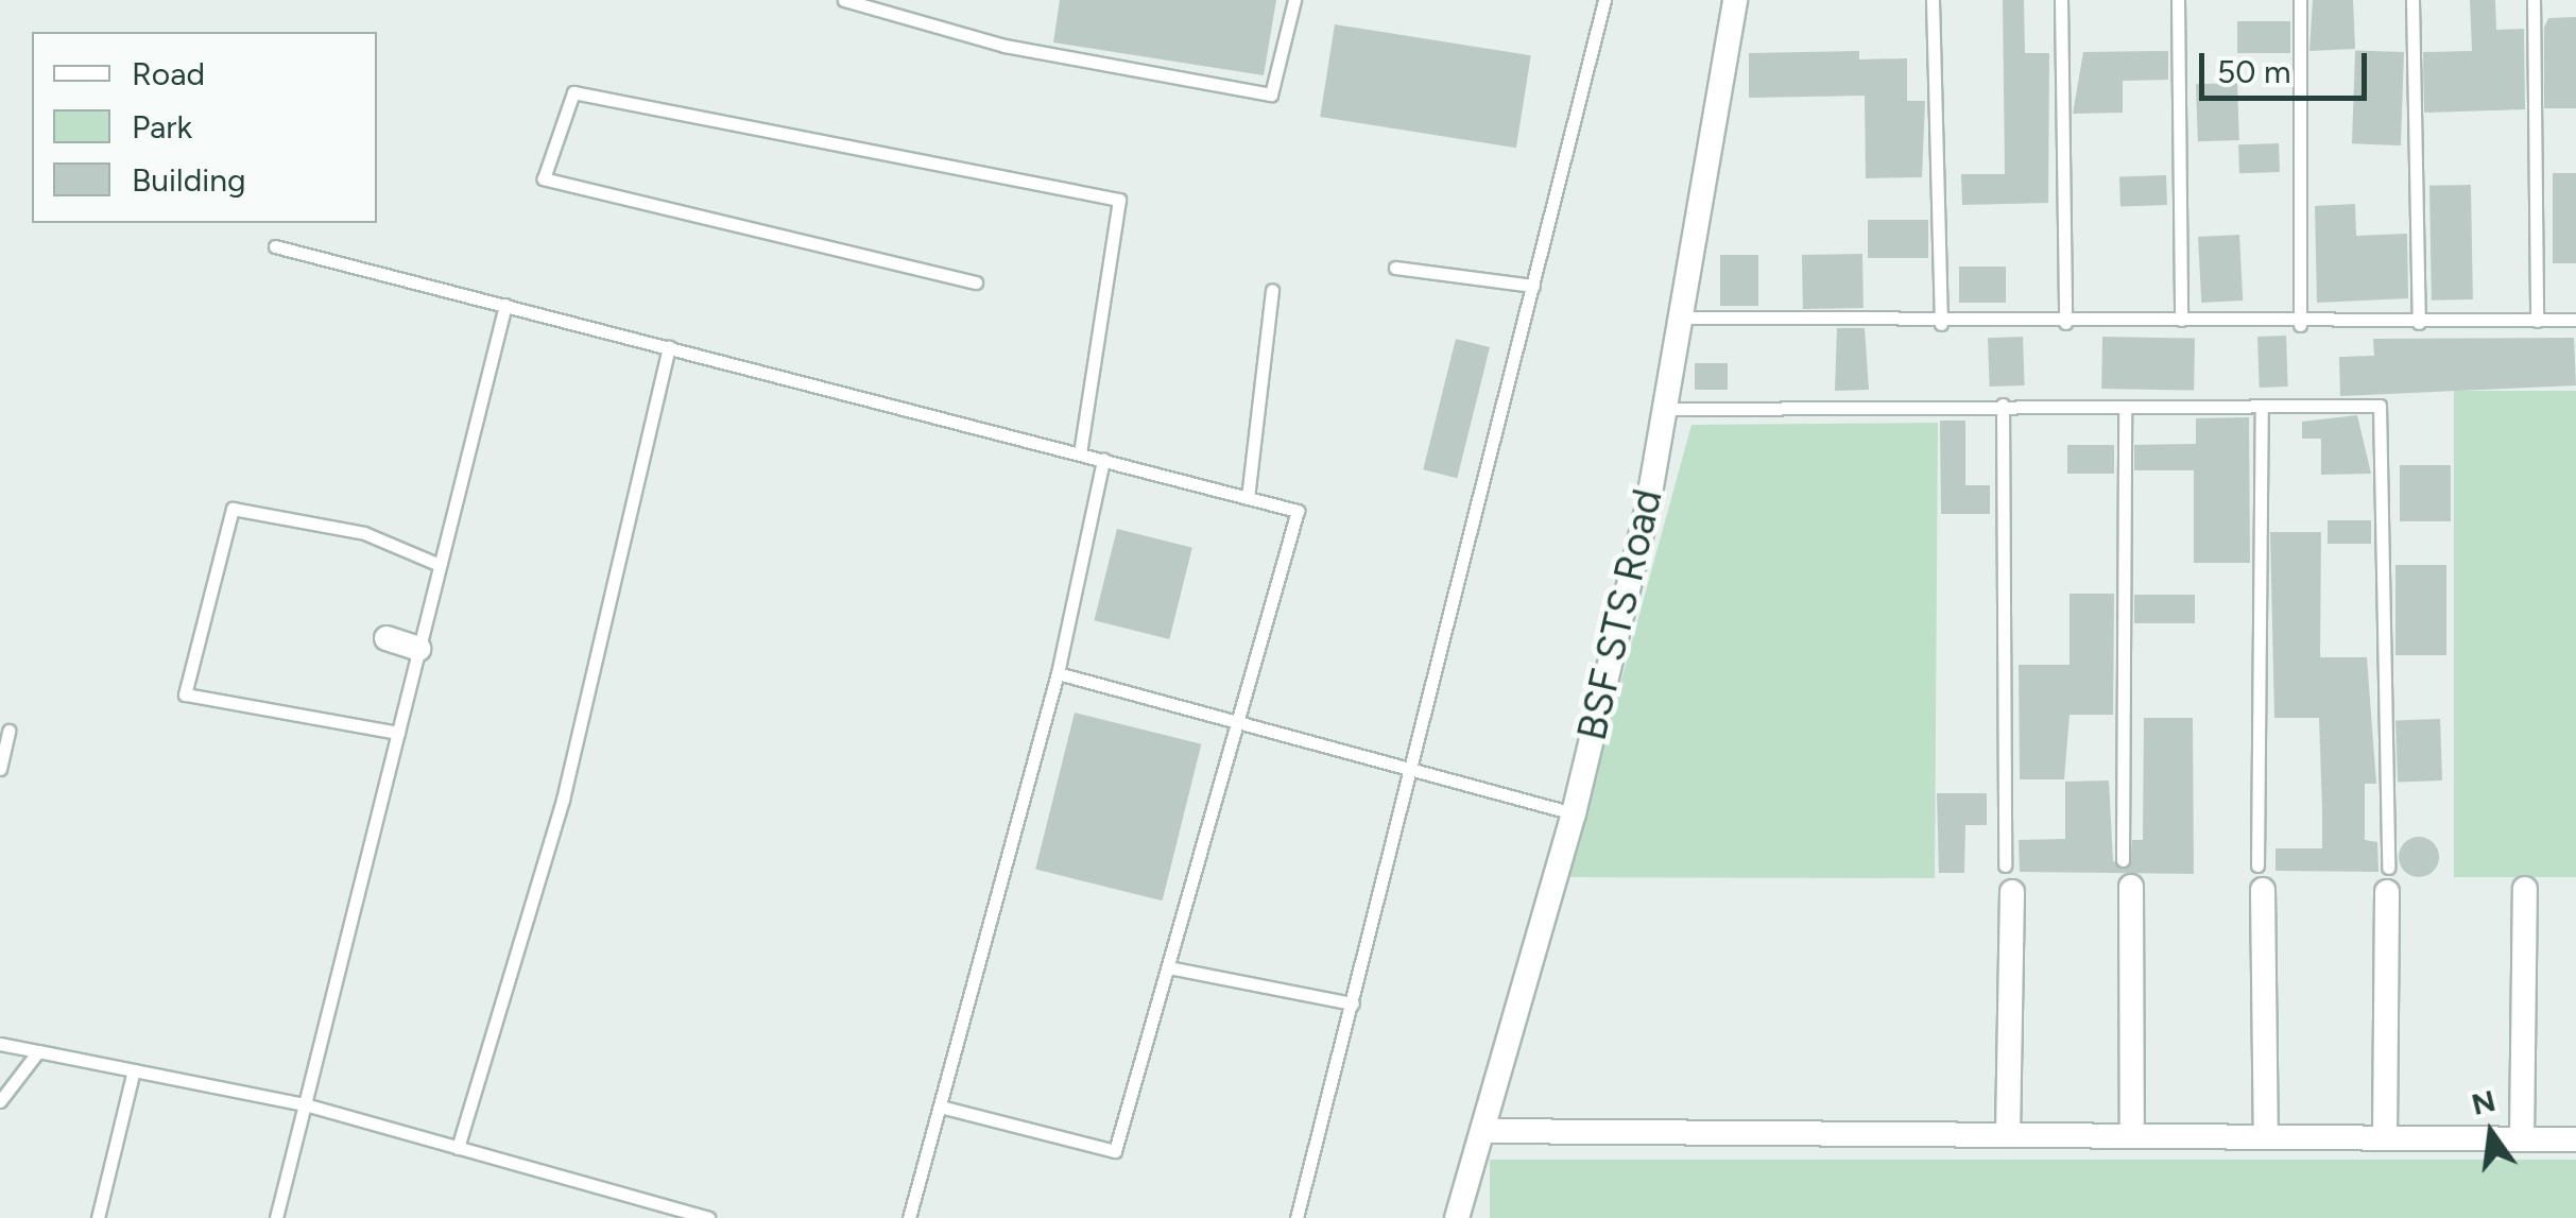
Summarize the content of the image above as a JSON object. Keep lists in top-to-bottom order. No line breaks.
{"streets":{"street":["BSF STS Road"]},"legend":["Road","Park","Building"],"scale_bar":"50 m","north":"top"}
